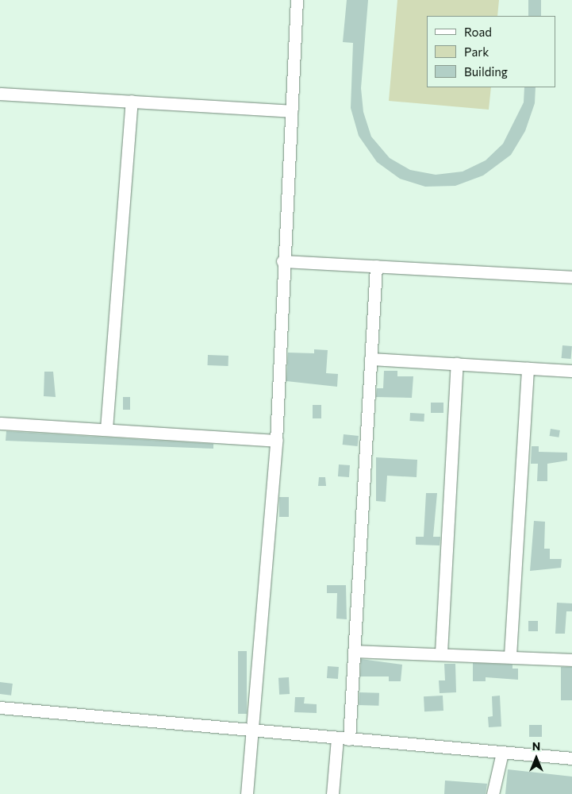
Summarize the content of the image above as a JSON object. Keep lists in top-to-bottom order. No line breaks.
{"legend":["Road","Park","Building"],"north":"top"}
